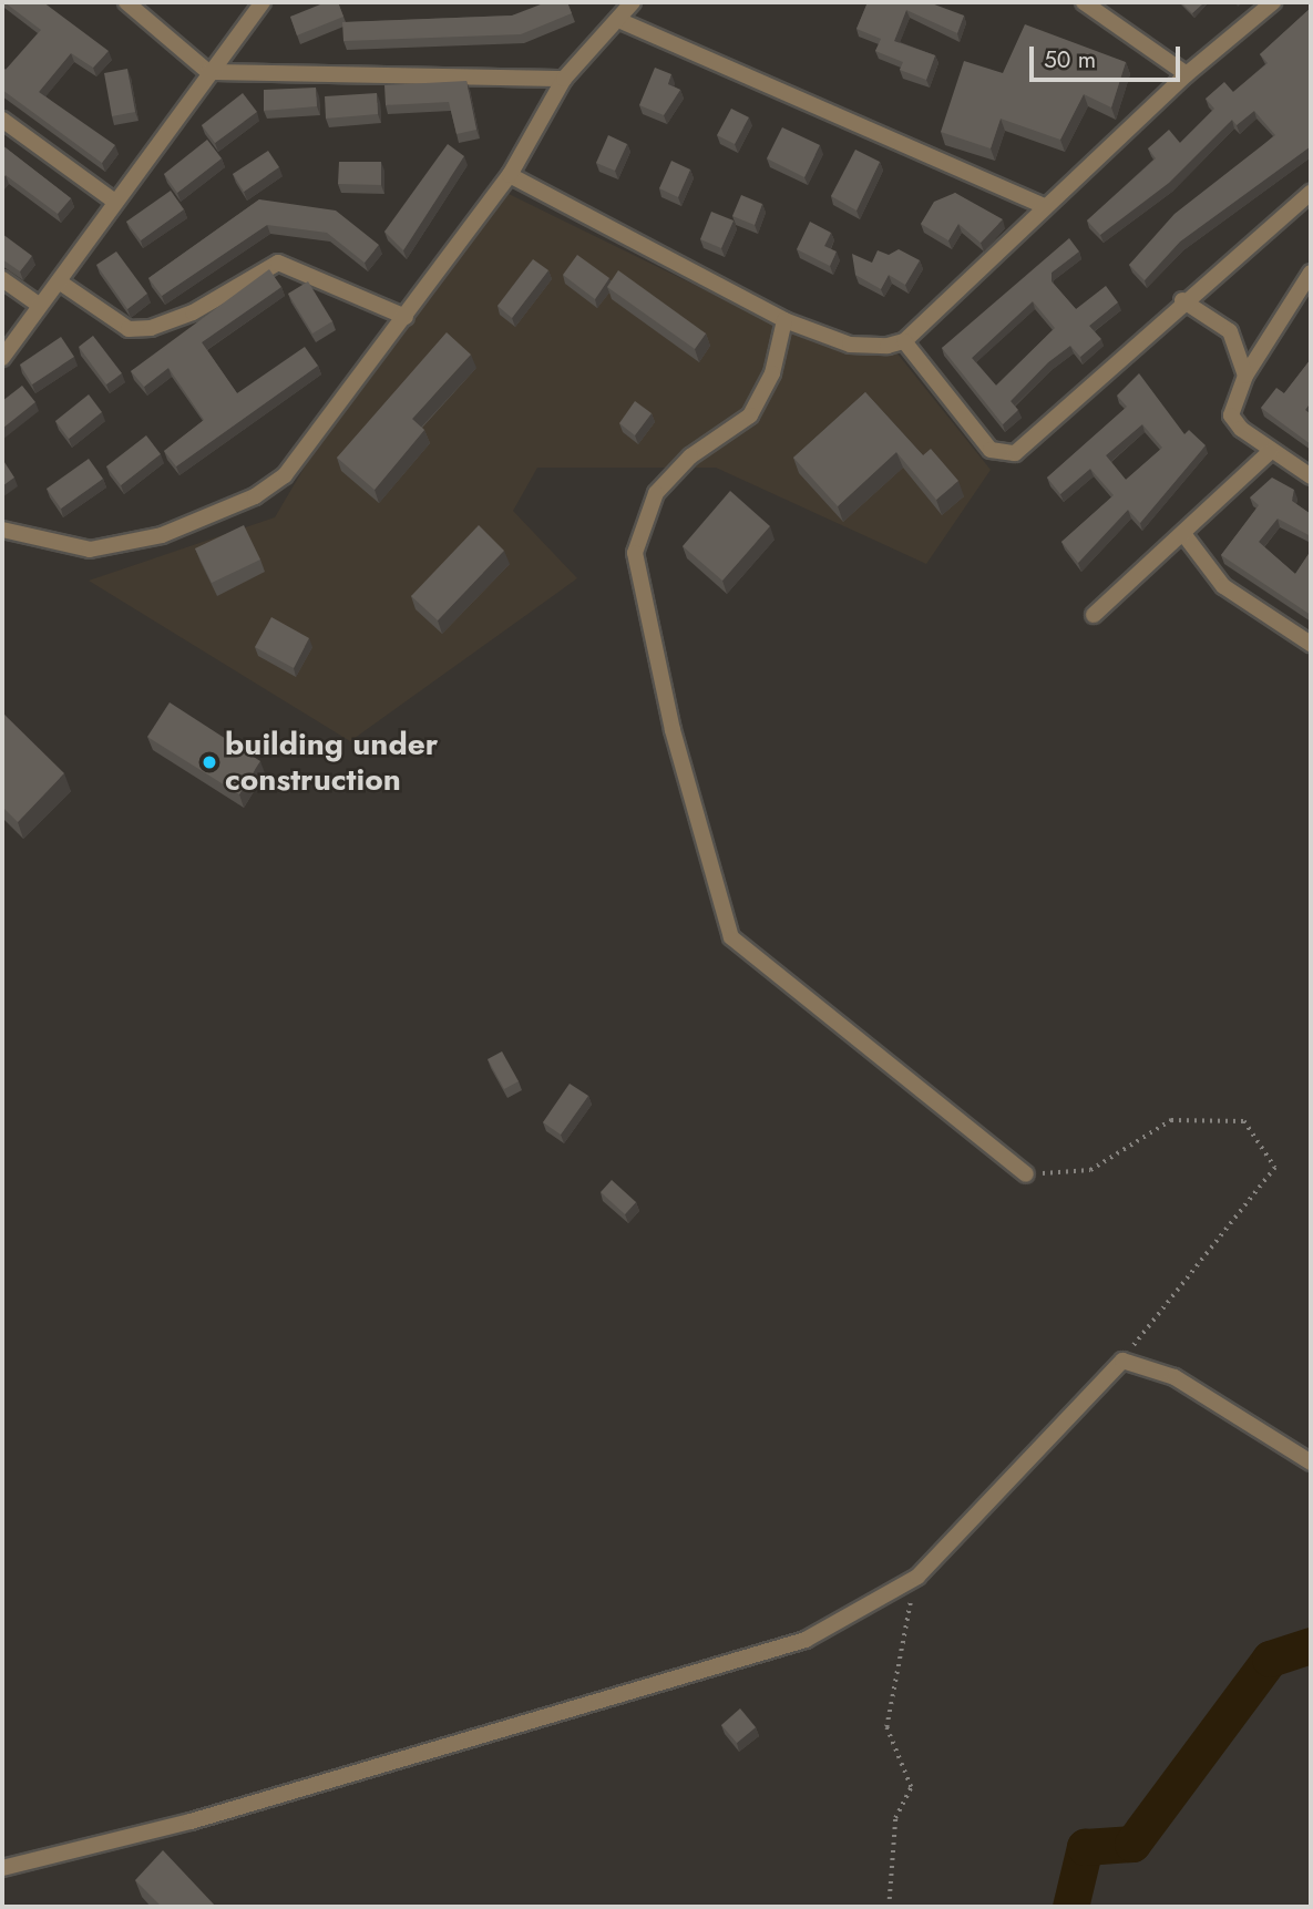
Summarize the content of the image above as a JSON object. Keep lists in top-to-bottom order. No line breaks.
{"places":["building under construction"],"scale_bar":"50 m"}
